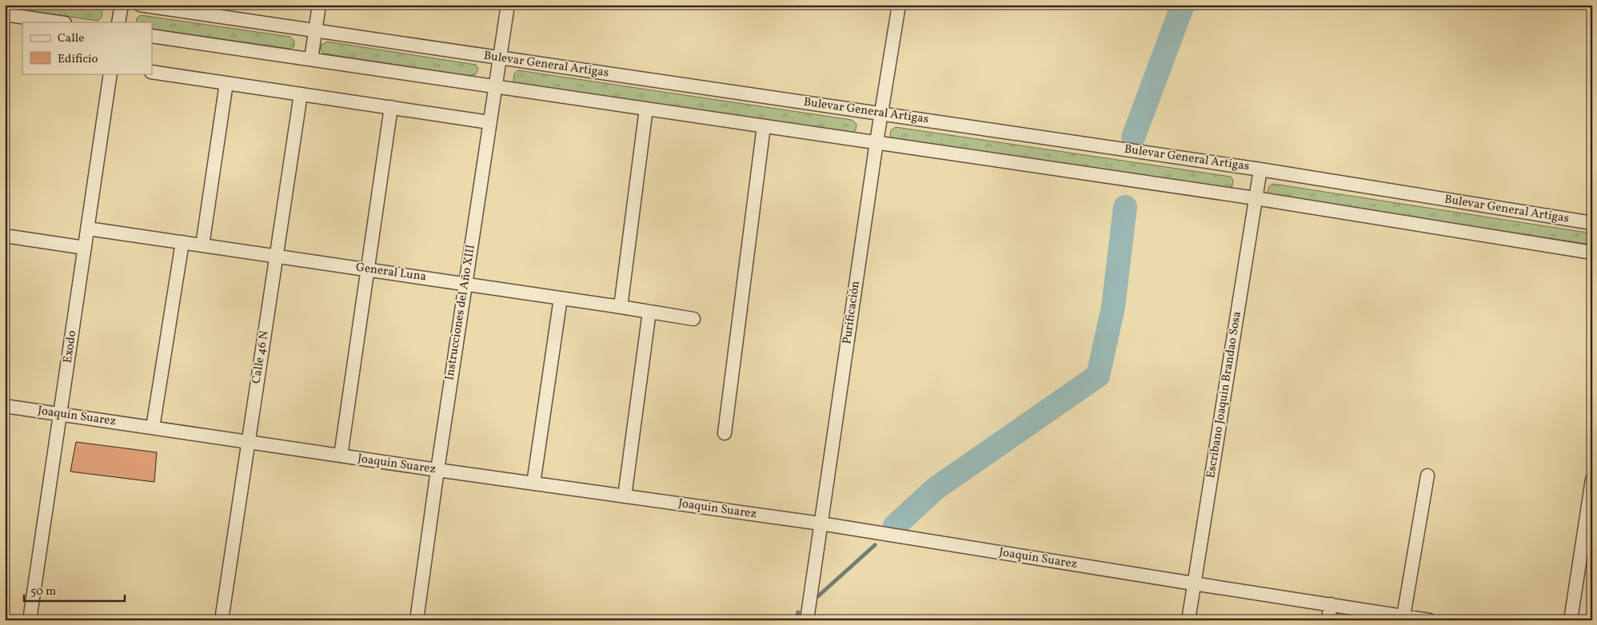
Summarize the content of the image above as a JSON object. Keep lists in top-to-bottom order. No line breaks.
{"streets":{"street":["Bulevar General Artigas","General Luna","Instrucciones del Año XIII","Purificación","Éxodo","Calle 46 N","Escribano Joaquin Brandao Sosa","Joaquin Suarez"]},"crossings":[["Bulevar General Artigas","Instrucciones del Año XIII"],["Bulevar General Artigas","Purificación"],["Bulevar General Artigas","Escribano Joaquin Brandao Sosa"],["General Luna","Instrucciones del Año XIII"],["General Luna","Éxodo"],["General Luna","Calle 46 N"],["Instrucciones del Año XIII","Joaquin Suarez"],["Purificación","Joaquin Suarez"],["Éxodo","Joaquin Suarez"],["Calle 46 N","Joaquin Suarez"],["Escribano Joaquin Brandao Sosa","Joaquin Suarez"]],"legend":["Calle","Edificio"],"scale_bar":"50 m"}
